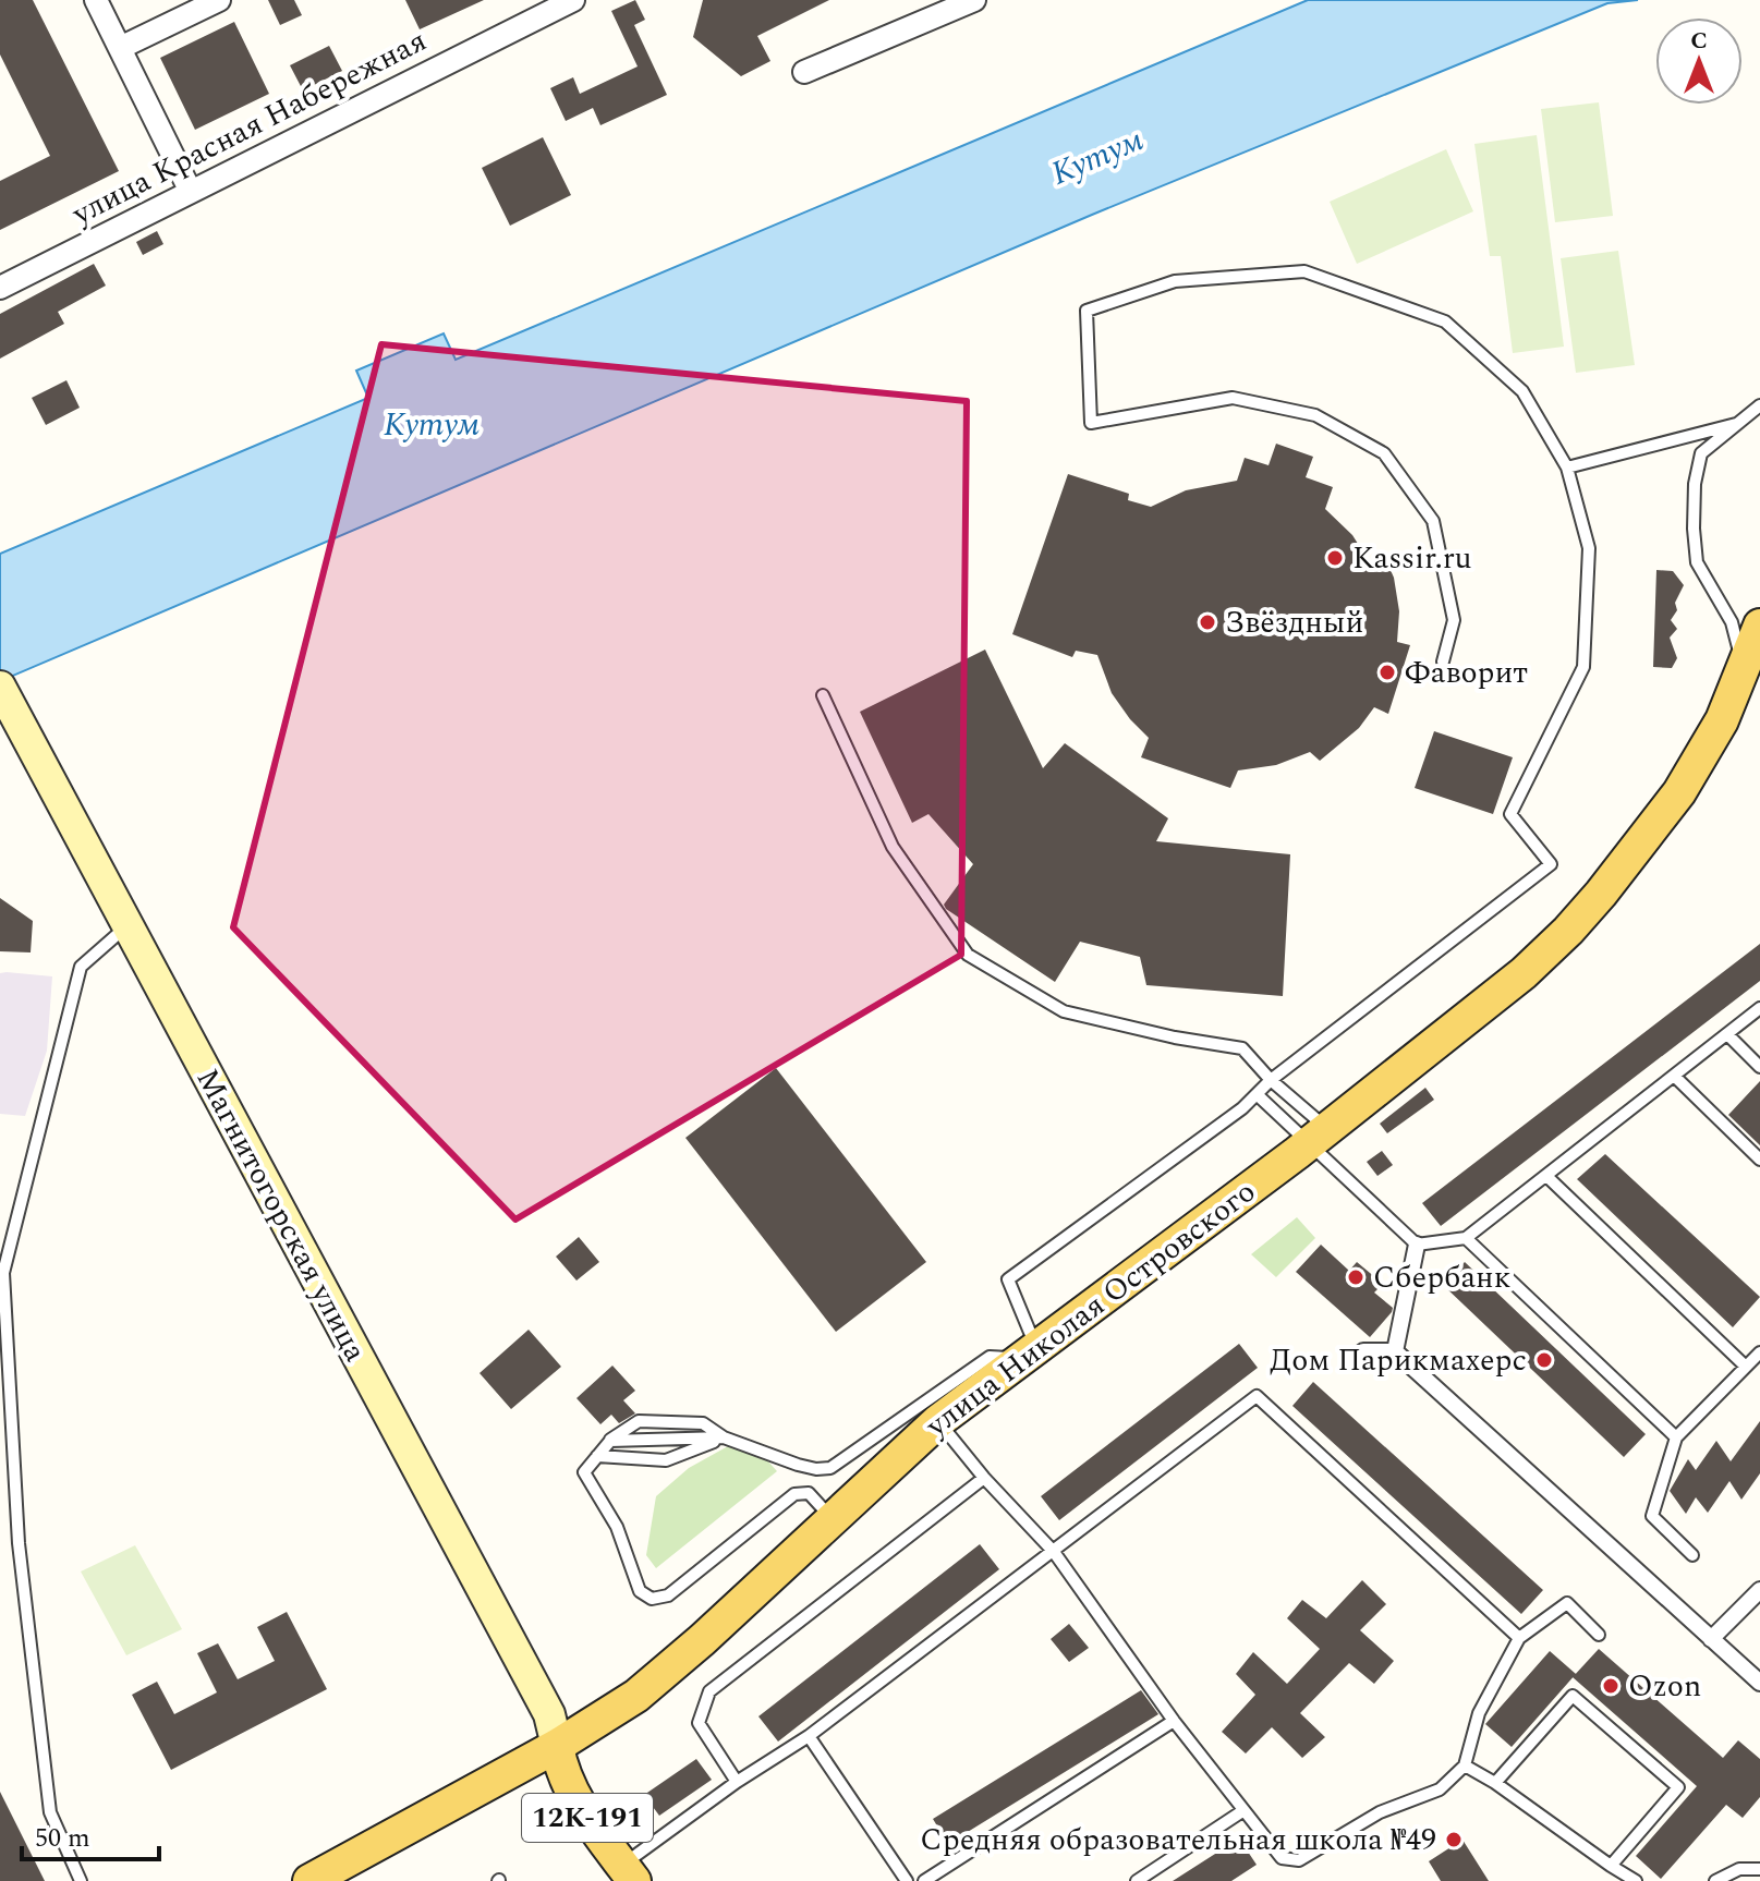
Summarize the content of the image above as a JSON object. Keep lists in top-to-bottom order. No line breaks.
{"streets":{"main road":["Магнитогорская улица","улица Николая Островского","12К-191"],"street":["улица Красная Набережная"]},"crossings":[["Магнитогорская улица","улица Николая Островского"],["Магнитогорская улица","12К-191"],["улица Николая Островского","12К-191"]],"water":["Кутум"],"places":["Kassir.ru","Звёздный","Фаворит","Сбербанк","Дом Парикмахерс","Ozon","Средняя образовательная школа №49"],"scale_bar":"50 m","north":"top"}
